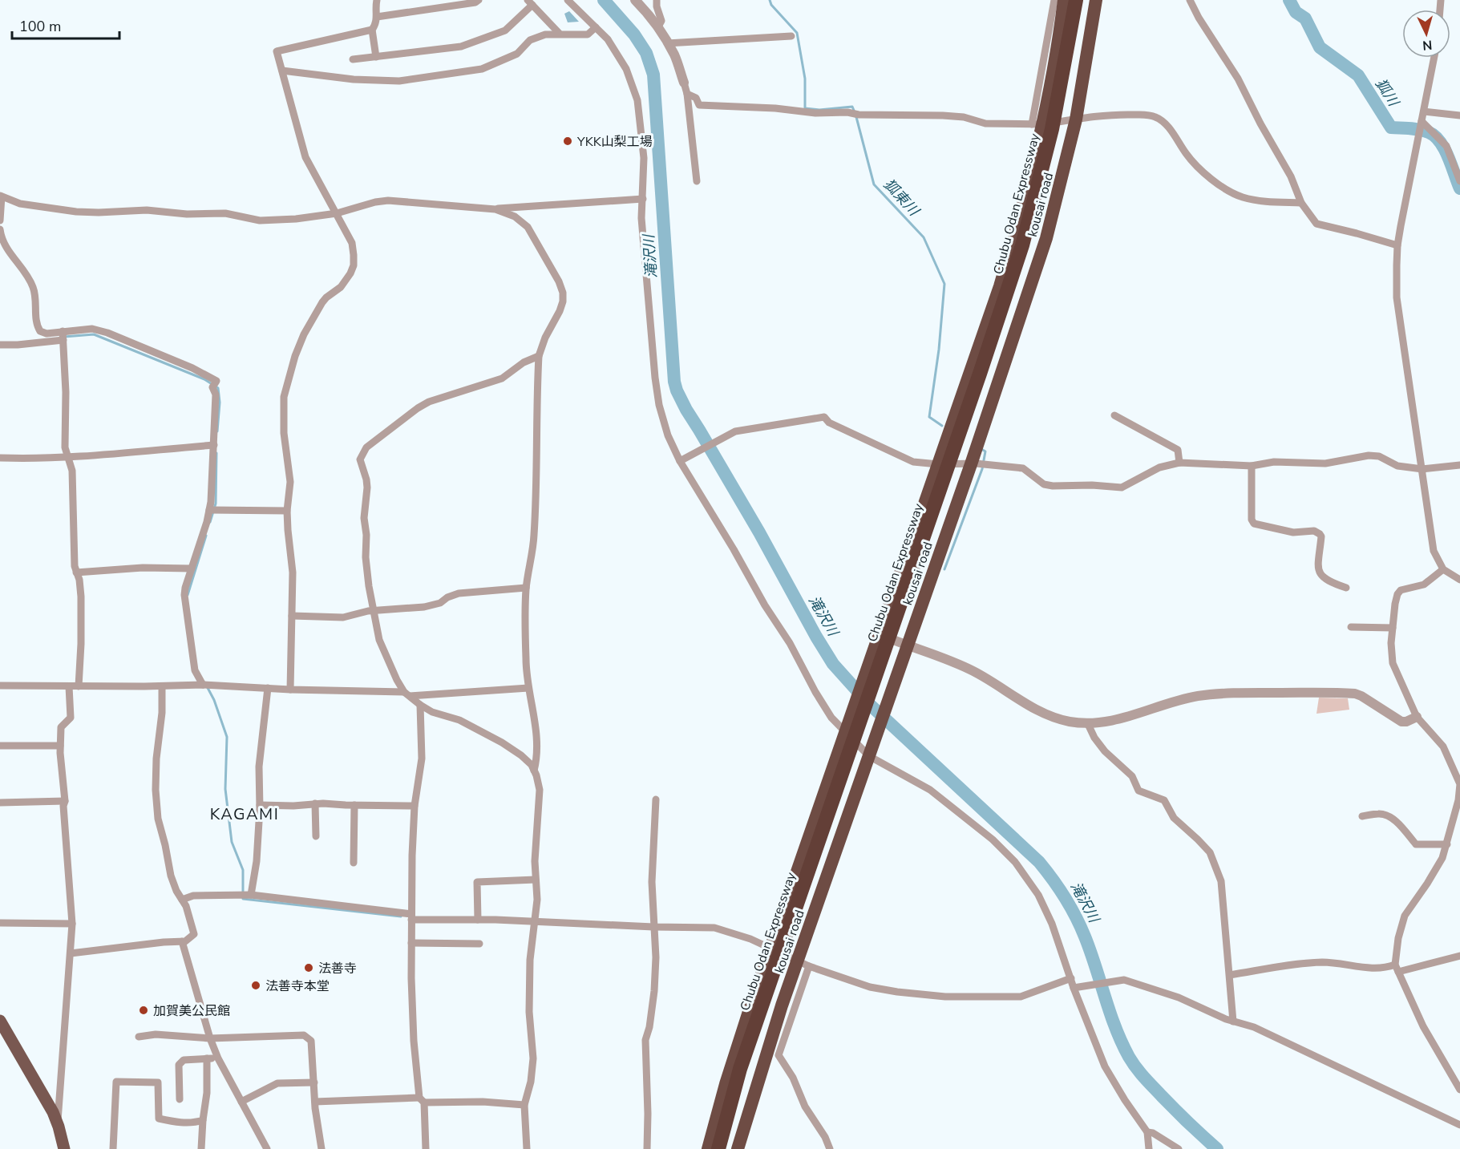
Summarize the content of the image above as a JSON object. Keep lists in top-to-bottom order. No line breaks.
{"streets":{"highway":["Chubu Odan Expressway","kousai road"]},"districts":["KAGAMI"],"water":["狐川","狐東川","滝沢川"],"places":["YKK山梨工場","法善寺","法善寺本堂","加賀美公民館"],"scale_bar":"100 m","north":"bottom"}
